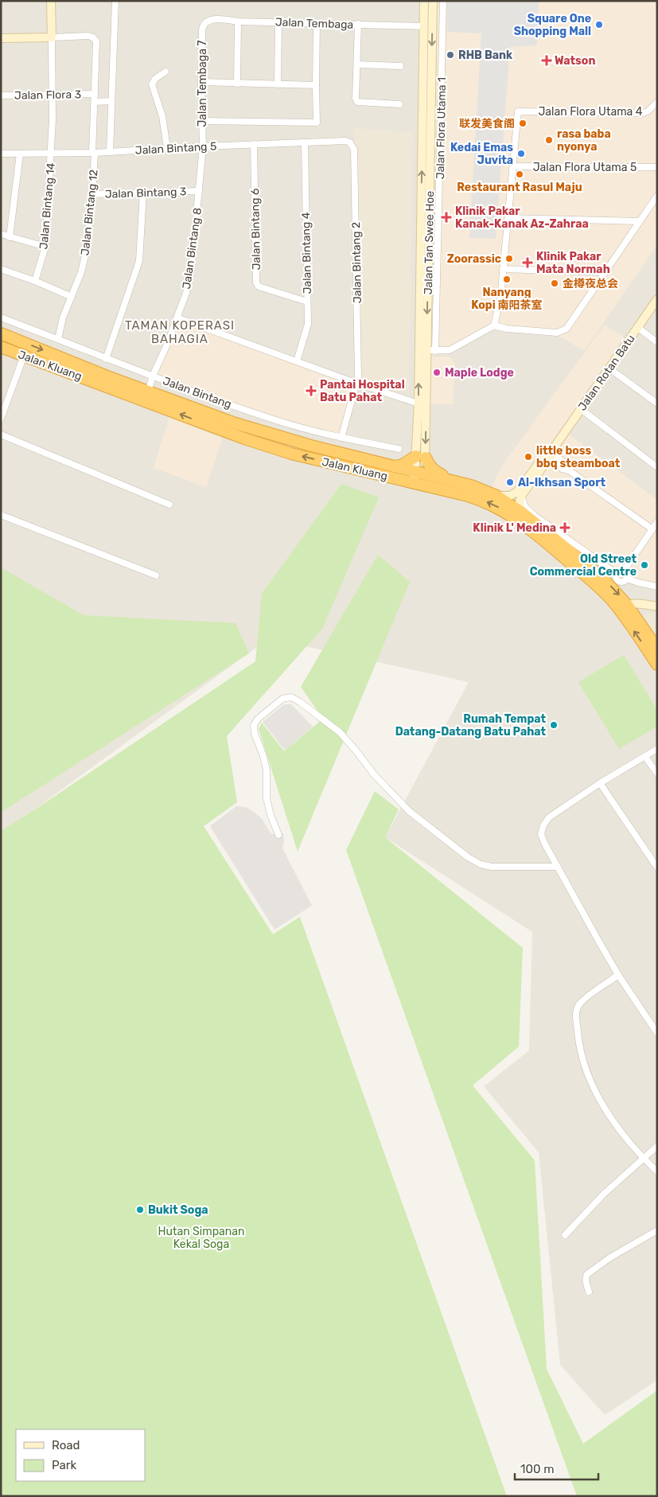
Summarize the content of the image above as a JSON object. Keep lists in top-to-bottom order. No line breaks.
{"streets":{"highway":["Jalan Kluang"],"main road":["Jalan Tan Swee Hoe","Jalan Rotan Batu"],"street":["Jalan Tembaga","Jalan Tembaga 7","Jalan Flora 3","Jalan Flora Utama 4","Jalan Flora Utama 1","Jalan Bintang 5","Jalan Flora Utama 5","Jalan Bintang 3","Jalan Bintang 14","Jalan Bintang 12","Jalan Bintang 6","Jalan Bintang 8","Jalan Bintang 4","Jalan Bintang 2","Jalan Bintang"]},"crossings":[["Jalan Tembaga","Jalan Tembaga 7"],["Jalan Tembaga","Jalan Tan Swee Hoe"],["Jalan Tembaga 7","Jalan Bintang 5"],["Jalan Tembaga 7","Jalan Bintang 8"],["Jalan Flora 3","Jalan Bintang 14"],["Jalan Flora 3","Jalan Bintang 12"],["Jalan Flora Utama 4","Jalan Flora Utama 5"],["Jalan Bintang 5","Jalan Bintang 14"],["Jalan Bintang 5","Jalan Bintang 12"],["Jalan Bintang 5","Jalan Bintang 6"],["Jalan Bintang 5","Jalan Bintang 8"],["Jalan Bintang 5","Jalan Bintang 4"],["Jalan Bintang 5","Jalan Bintang 2"],["Jalan Bintang 3","Jalan Bintang 12"],["Jalan Bintang 3","Jalan Bintang 8"],["Jalan Bintang 14","Jalan Bintang 12"],["Jalan Bintang 12","Jalan Bintang"],["Jalan Bintang 6","Jalan Bintang 4"],["Jalan Tan Swee Hoe","Jalan Kluang"],["Jalan Bintang 8","Jalan Kluang"],["Jalan Bintang 8","Jalan Bintang"],["Jalan Bintang 2","Jalan Bintang"],["Jalan Kluang","Jalan Rotan Batu"]],"districts":["TAMAN KOPERASI BAHAGIA"],"parks":["Hutan Simpanan Kekal Soga"],"places":{"other":["Square One Shopping Mall","RHB Bank","联发美食阁","rasa baba nyonya","Kedai Emas Juvita","Restaurant Rasul Maju","Zoorassic","Nanyang Kopi 南阳茶室","金樽夜总会","Maple Lodge","little boss bbq steamboat","Al-Ikhsan Sport","Old Street Commercial Centre","Rumah Tempat Datang-Datang Batu Pahat","Bukit Soga"],"health":["Watson","Klinik Pakar Kanak-Kanak Az-Zahraa","Klinik Pakar Mata Normah","Pantai Hospital Batu Pahat","Klinik L' Medina"]},"legend":["Road","Park"],"scale_bar":"100 m"}
